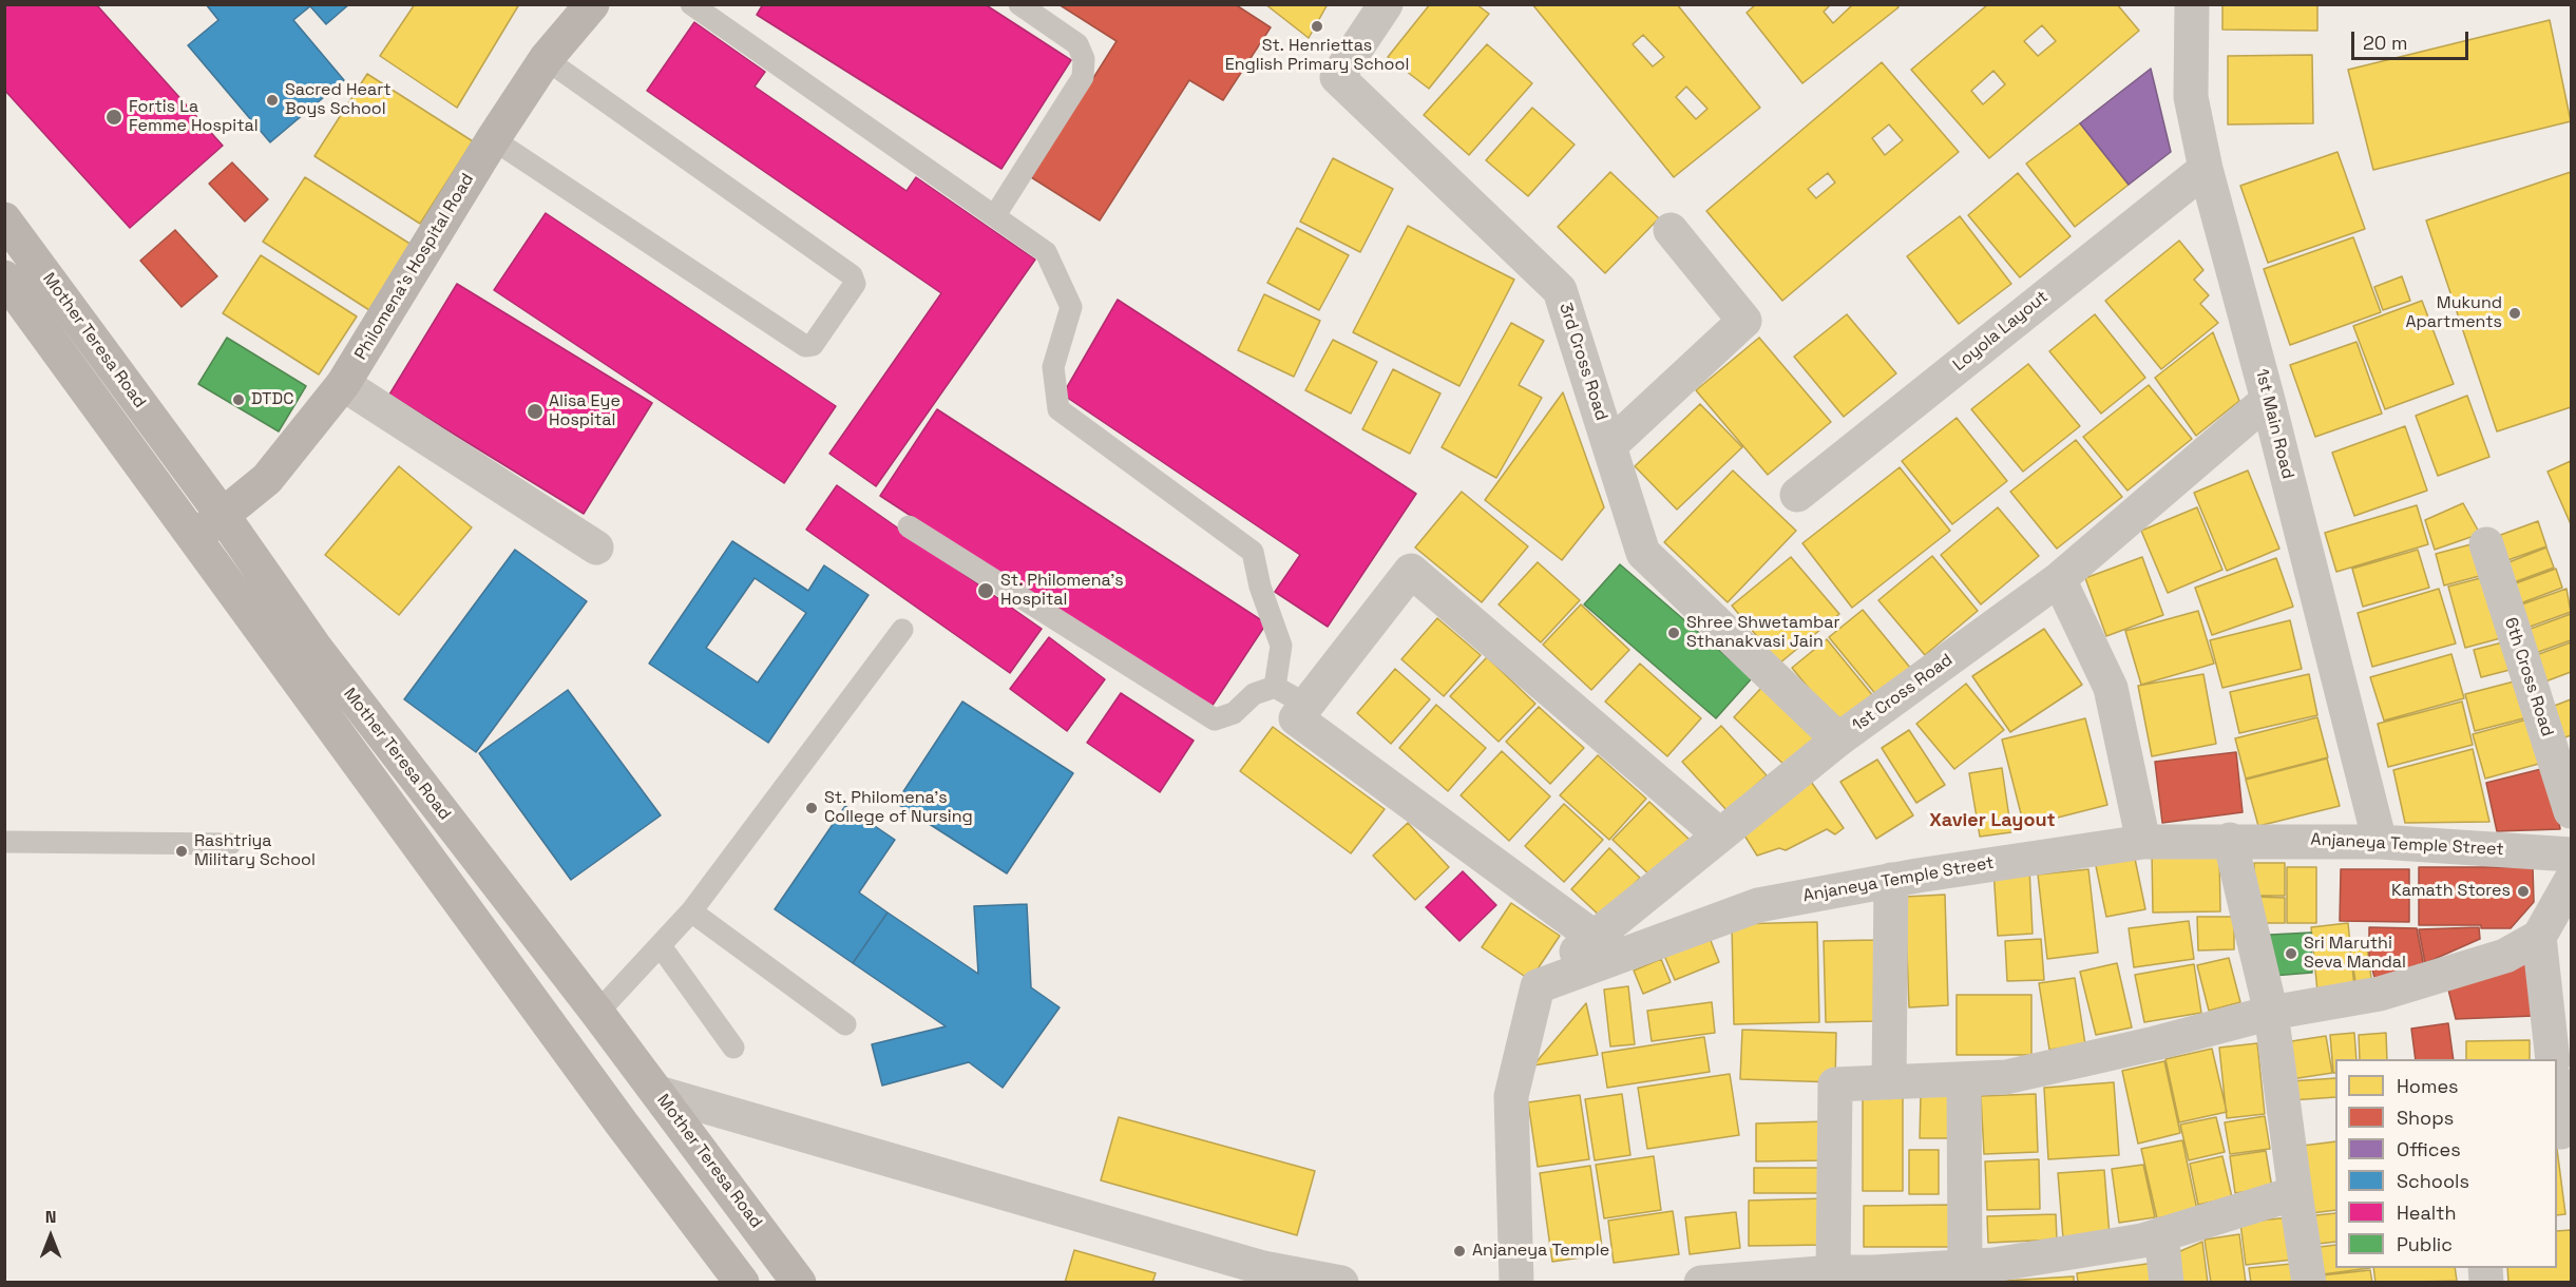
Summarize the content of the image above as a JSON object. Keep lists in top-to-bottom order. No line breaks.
{"streets":{"street":["Philomena's Hospital Road","Loyola Layout","Mother Teresa Road","3rd Cross Road","1st Main Road","6th Cross Road","1st Cross Road","Anjaneya Temple Street"]},"crossings":[["Philomena's Hospital Road","Mother Teresa Road"],["Loyola Layout","1st Main Road"],["3rd Cross Road","1st Cross Road"],["1st Main Road","1st Cross Road"],["1st Main Road","Anjaneya Temple Street"],["1st Cross Road","Anjaneya Temple Street"]],"districts":["Xavier Layout"],"places":["St. Henriettas English Primary School","Sacred Heart Boys School","Fortis La Femme Hospital","Mukund Apartments","DTDC","Alisa Eye Hospital","St. Philomena's Hospital","Shree Shwetambar Sthanakvasi Jain","St. Philomena's College of Nursing","Rashtriya Military School","Kamath Stores","Sri Maruthi Seva Mandal","Anjaneya Temple"],"legend":["Homes","Shops","Offices","Schools","Health","Public"],"scale_bar":"20 m","north":"top"}
